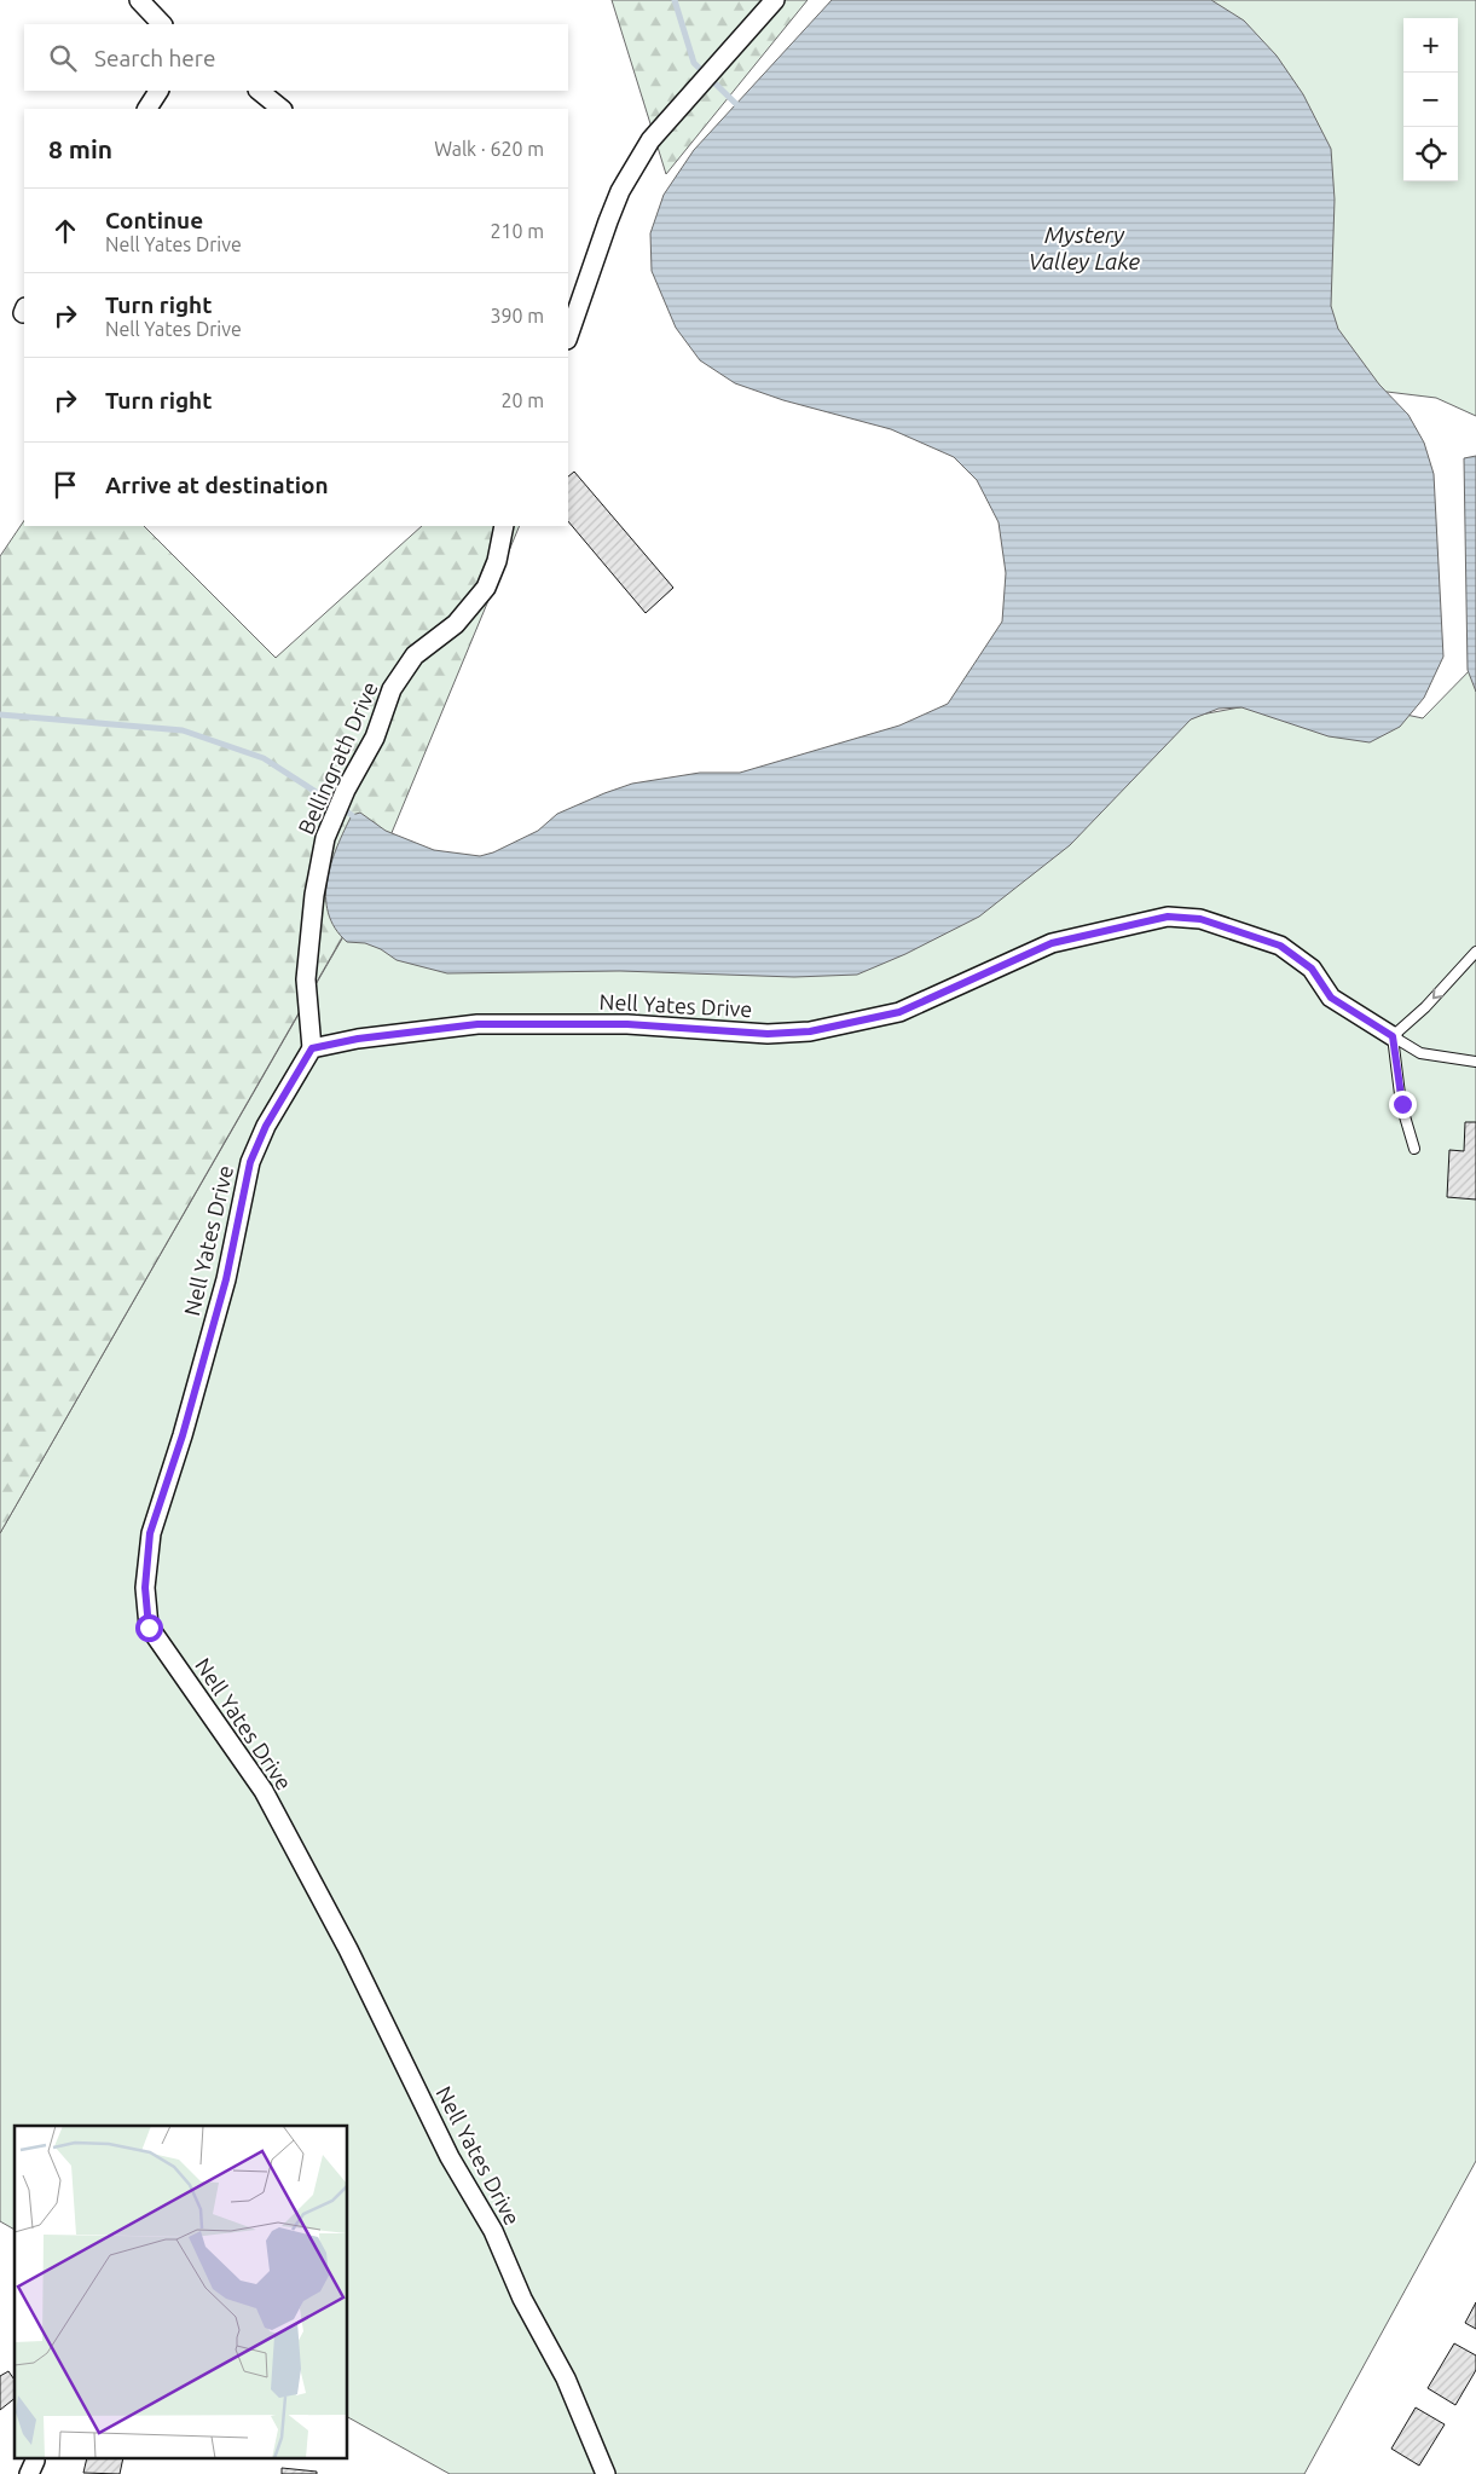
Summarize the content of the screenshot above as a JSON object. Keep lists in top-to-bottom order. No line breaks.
{"streets":{"street":["Bellingrath Drive","Nell Yates Drive"]},"crossings":[["Bellingrath Drive","Nell Yates Drive"]],"water":["Mystery Valley Lake"],"page":{"map_buttons":["+","−"],"search":"Search here","heading":["8 min","Walk · 620 m"],"list":[["Continue","Nell Yates Drive","210 m"],["Turn right","Nell Yates Drive","390 m"],["Turn right","20 m"],"Arrive at destination"]}}
